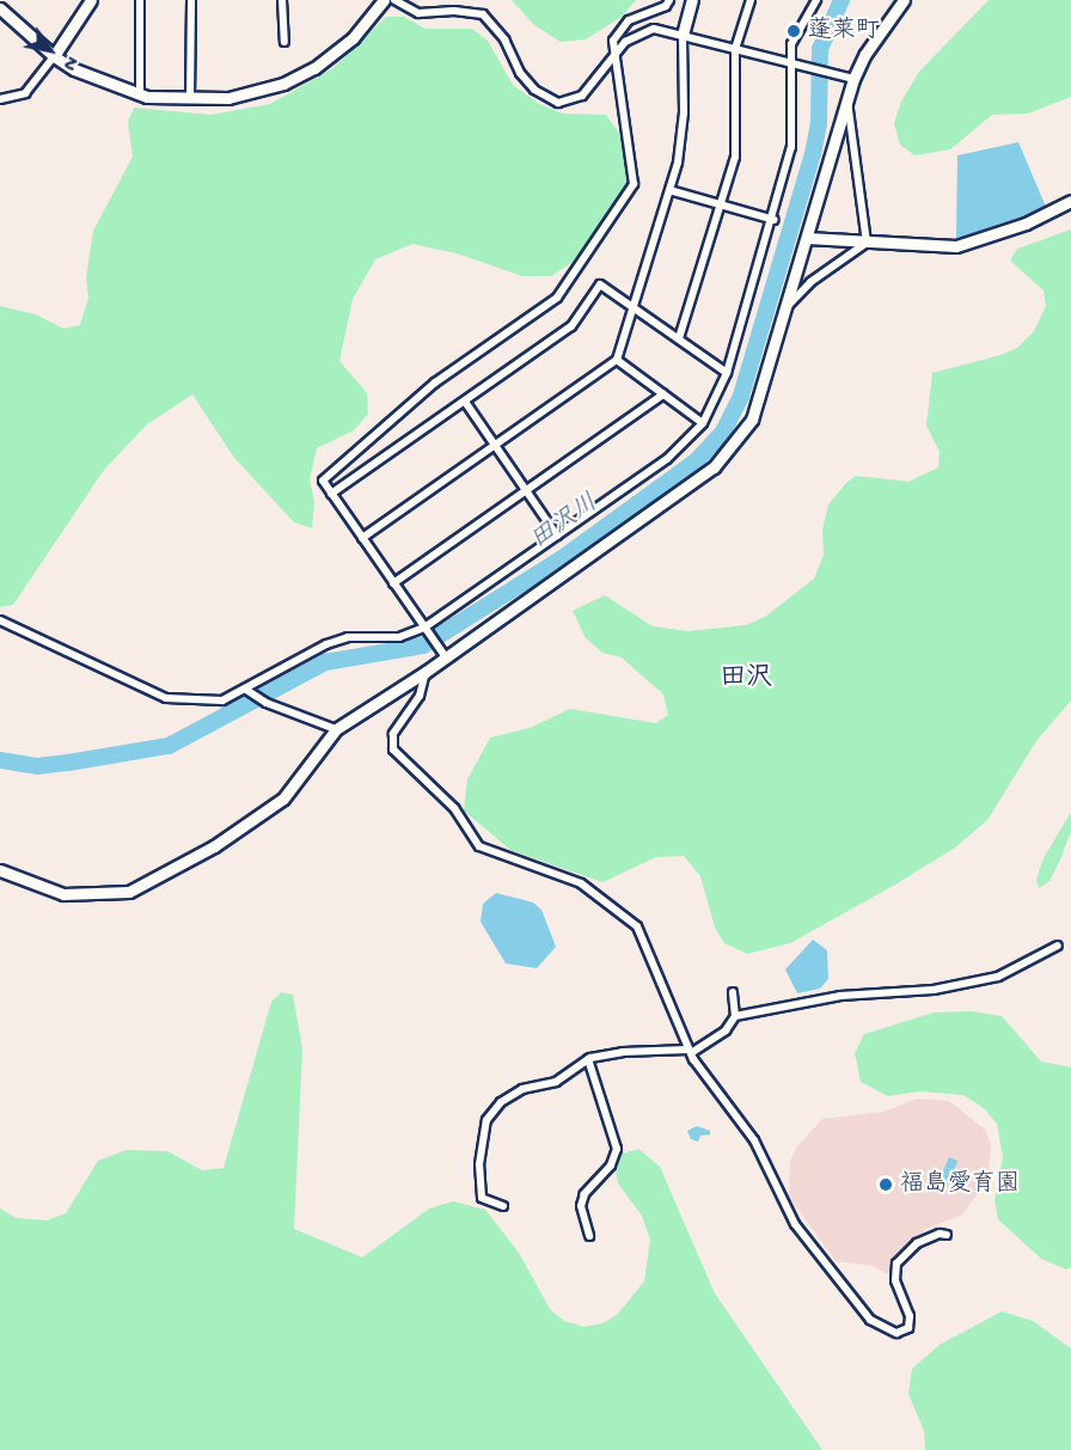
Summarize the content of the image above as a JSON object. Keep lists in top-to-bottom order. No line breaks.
{"districts":["田沢"],"water":["田沢川"],"places":["蓬莱町","福島愛育園"],"north":"bottom right"}
